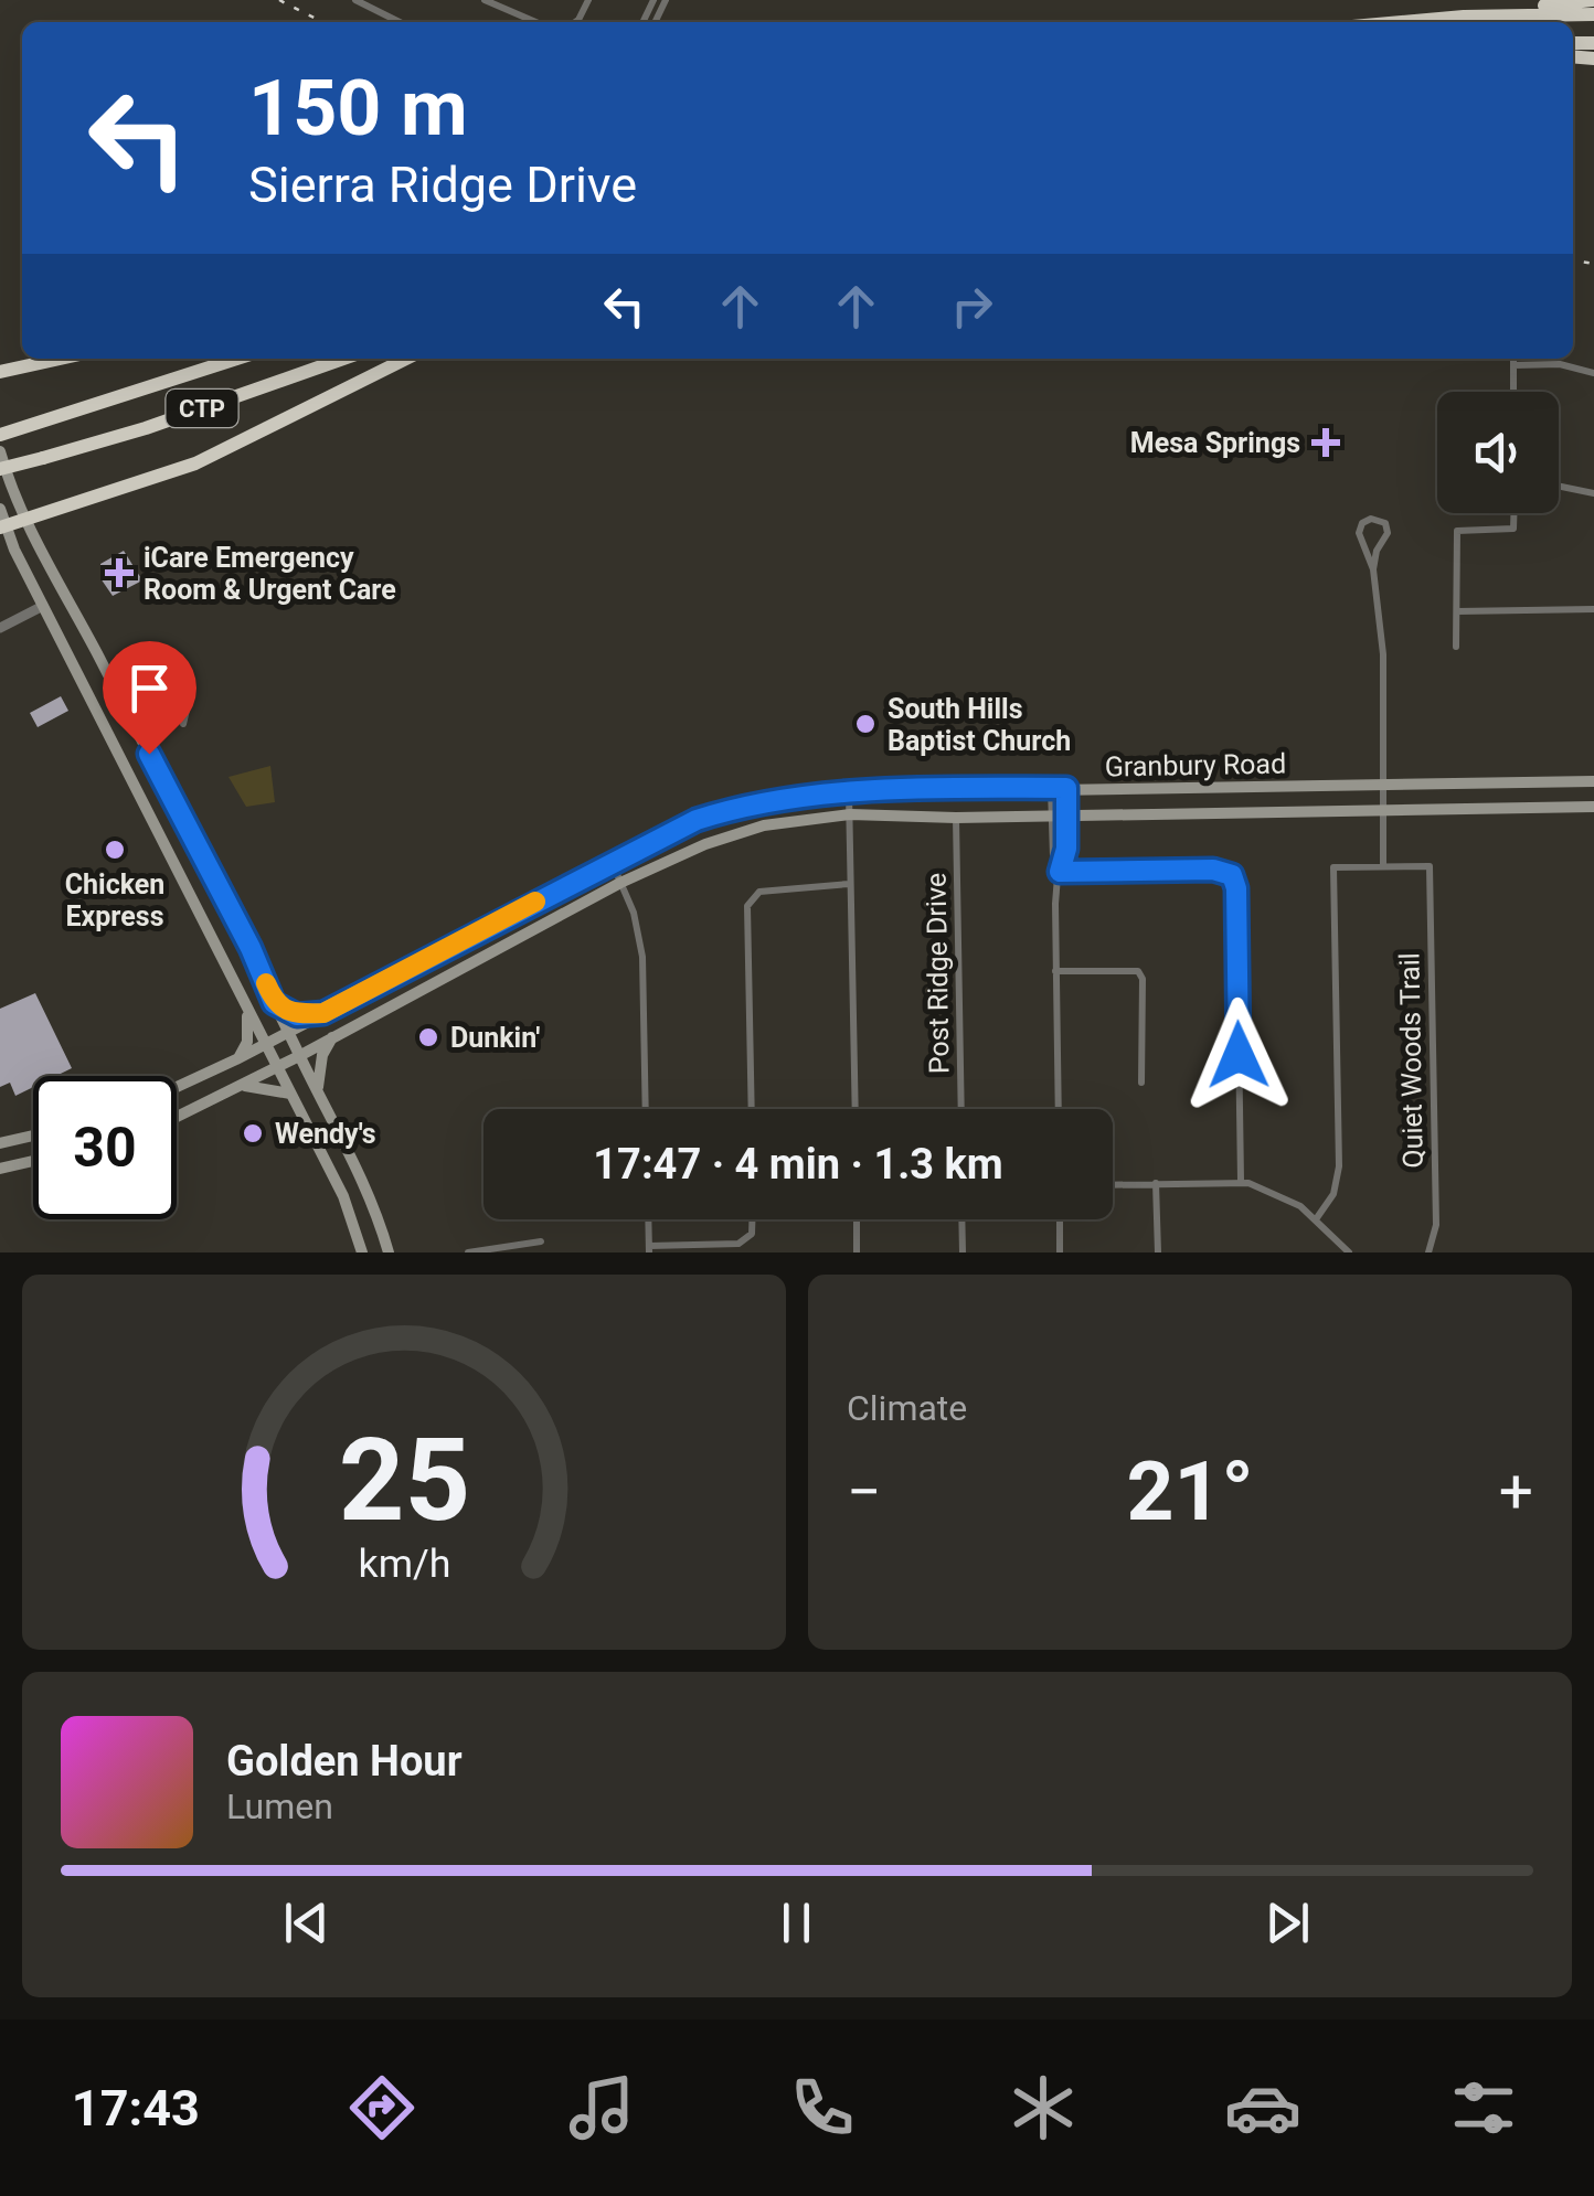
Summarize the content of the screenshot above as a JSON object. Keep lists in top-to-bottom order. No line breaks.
{"streets":{"highway":["CTP"],"main road":["Granbury Road"],"street":["Post Ridge Drive","Quiet Woods Trail"]},"crossings":[["Granbury Road","Post Ridge Drive"]],"places":{"health":["Mesa Springs","iCare Emergency Room & Urgent Care"],"other":["South Hills Baptist Church","Chicken Express","Dunkin'","Wendy's"]},"page":{"turn":["150 m","Sierra Ridge Drive"],"limit":"30","trip":"17:47 · 4 min · 1.3 km","tile":"Climate","heat":["−","21°","+"],"song":["Golden Hour","Lumen"],"tabs":"17:43","gauge":["25","km/h"]}}
